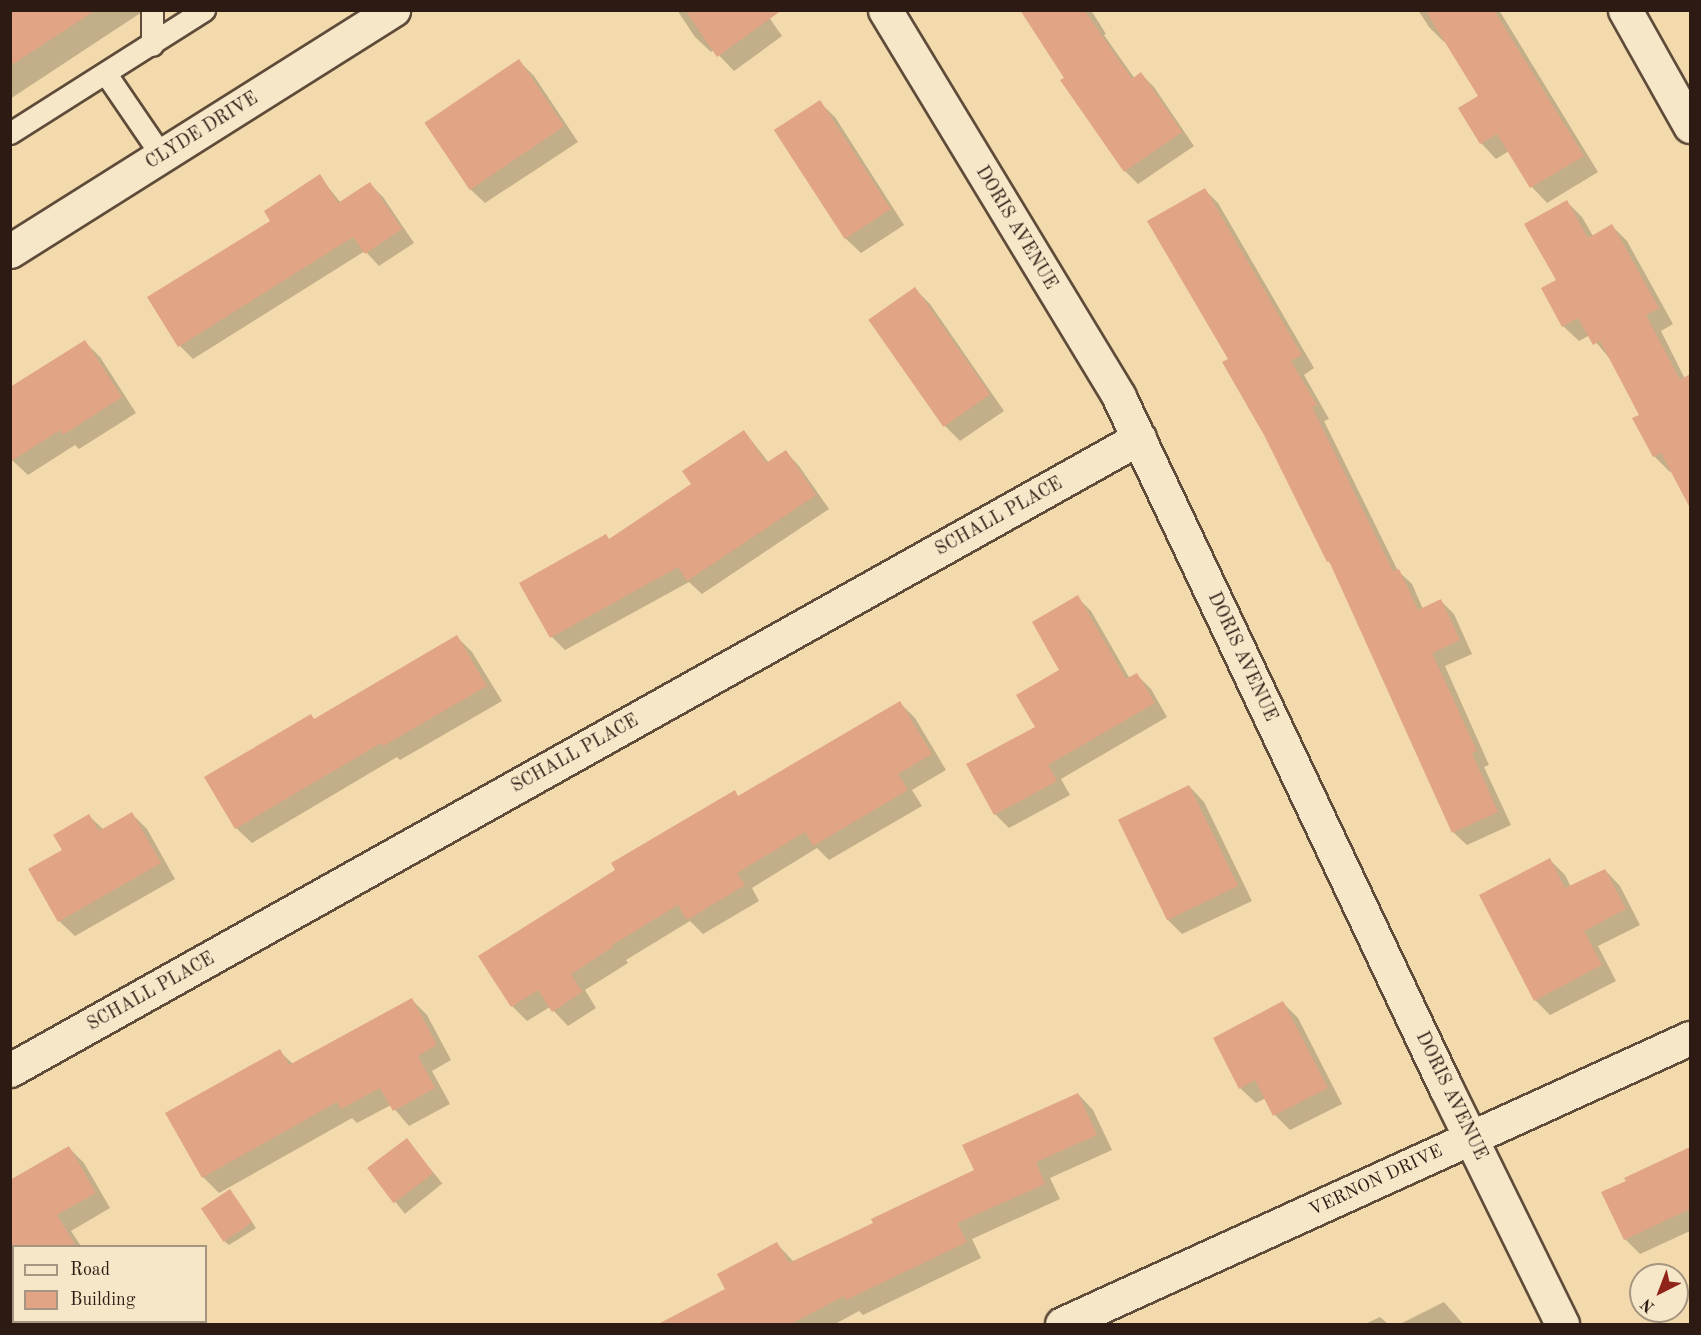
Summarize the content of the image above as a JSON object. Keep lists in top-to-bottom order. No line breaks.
{"streets":{"street":["CLYDE DRIVE","DORIS AVENUE","SCHALL PLACE","VERNON DRIVE"]},"crossings":[["DORIS AVENUE","SCHALL PLACE"],["DORIS AVENUE","VERNON DRIVE"]],"legend":["Road","Building"],"north":"bottom left"}
